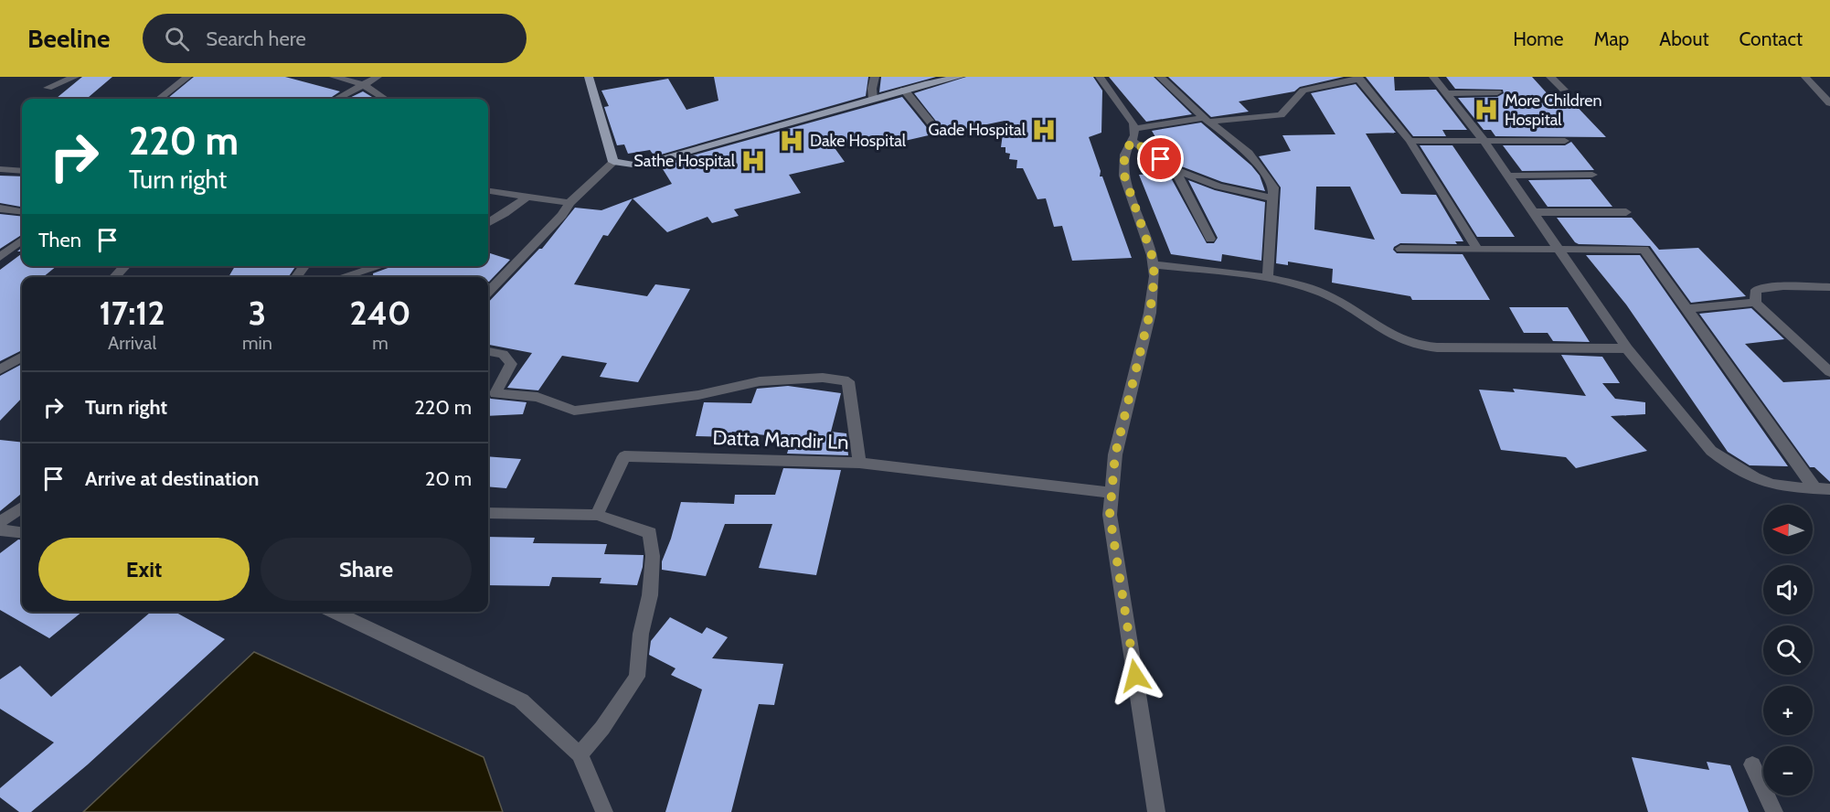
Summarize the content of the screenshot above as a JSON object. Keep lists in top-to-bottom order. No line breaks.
{"streets":{"street":["Datta Mandir Ln"]},"places":{"hospital":["More Children Hospital","Gade Hospital","Dake Hospital","Sathe Hospital"]},"north":"left","page":{"header":"Beeline","search":"Search here","nav":["Home","Map","About","Contact"],"turn":["220 m","Turn right"],"then":"Then","eta":["17:12","Arrival","3","min","240","m"],"list":[{"name":"Turn right","value":"220 m"},{"name":"Arrive at destination","value":"20 m"}],"map_buttons":["+","−"],"buttons":["Exit","Share"]}}
